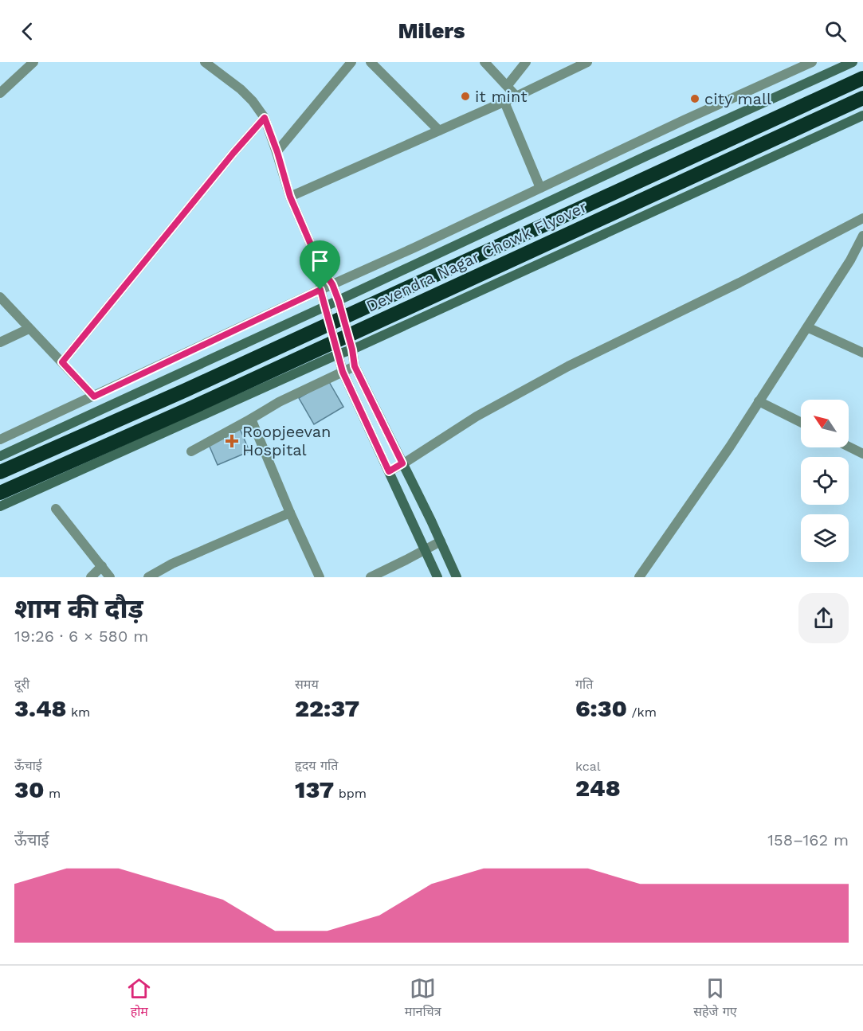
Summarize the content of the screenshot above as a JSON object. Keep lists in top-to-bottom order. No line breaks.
{"streets":{"highway":["Devendra Nagar Chowk Flyover"]},"places":{"other":["it mint","city mall"],"health":["Roopjeevan Hospital"]},"north":"top left","page":{"header":"Milers","heading":["शाम की दौड़","19:26 · 6 × 580 m"],"stats":[["दूरी","3.48 km"],["समय","22:37"],["गति","6:30 /km"],["ऊँचाई","30 m"],["हृदय गति","137 bpm"],["kcal","248"]],"chart":["ऊँचाई","158–162 m"],"tabs":["होम","मानचित्र","सहेजे गए"]}}
